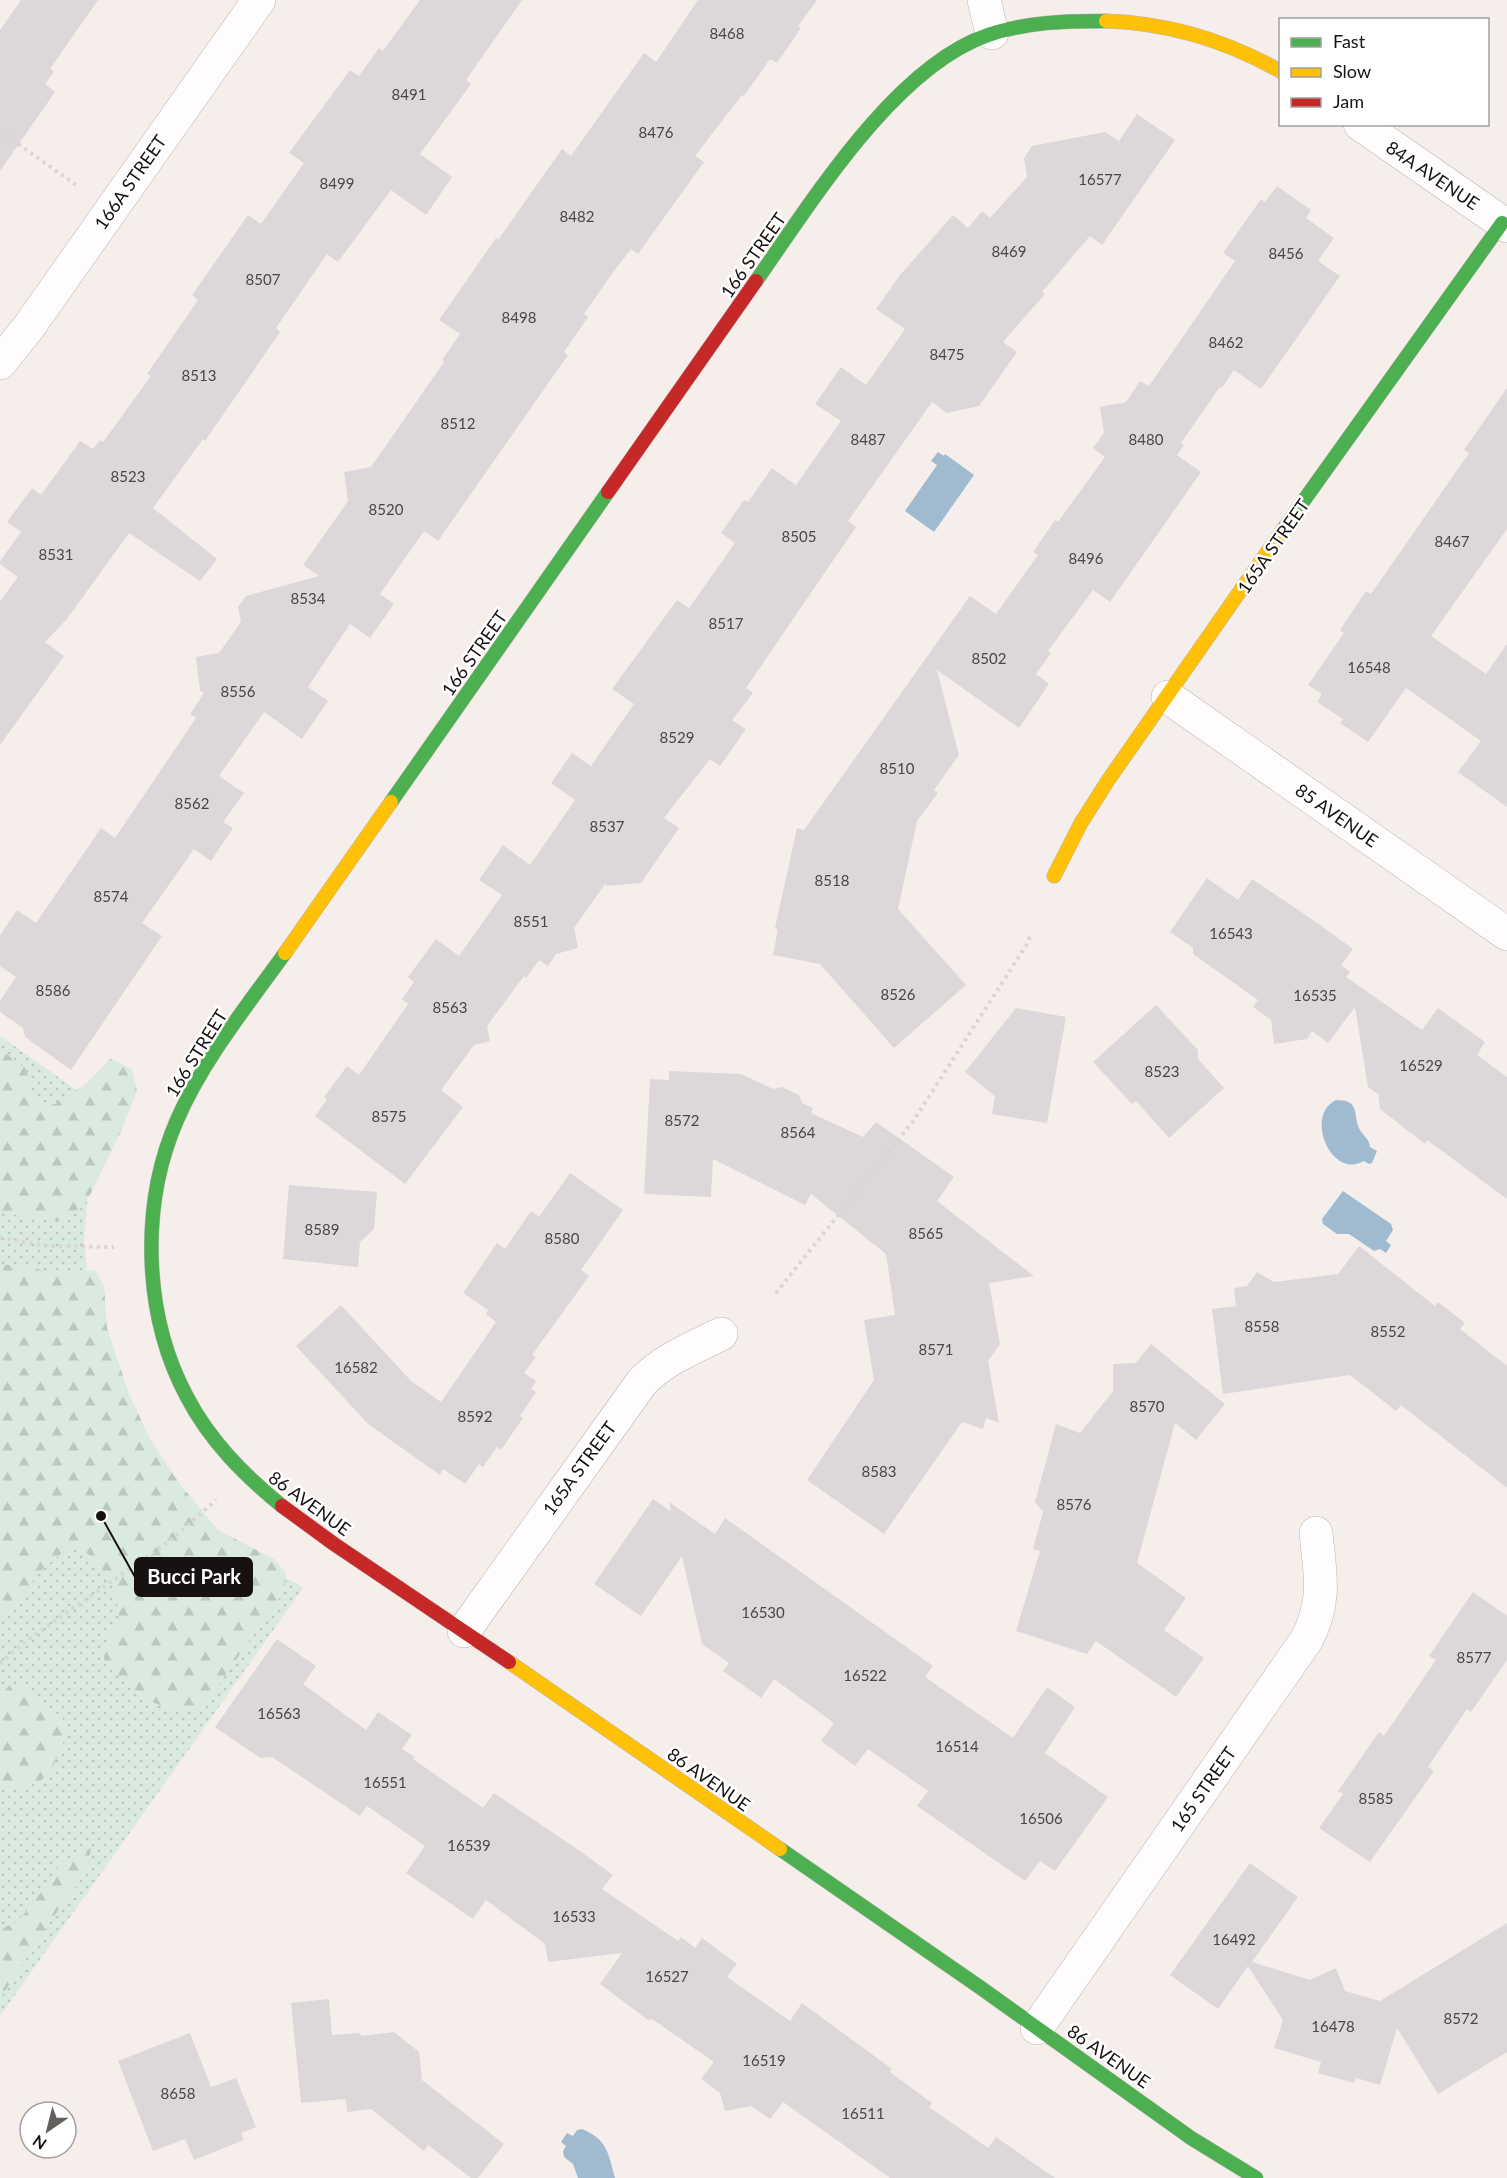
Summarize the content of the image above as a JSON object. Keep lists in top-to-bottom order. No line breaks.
{"streets":{"street":["84A AVENUE","166A STREET","166 STREET","165A STREET","85 AVENUE","86 AVENUE","165 STREET"]},"crossings":[["84A AVENUE","165A STREET"],["166 STREET","86 AVENUE"],["165A STREET","85 AVENUE"],["165A STREET","86 AVENUE"],["86 AVENUE","165 STREET"]],"places":["Bucci Park"],"house_numbers":["8468","8491","8476","16577","8499","8482","8469","8456","8507","8498","8462","8475","8513","8512","8487","8480","8523","8520","8505","8467","8531","8496","8534","8517","8502","16548","8556","8529","8510","8562","8537","8518","8574","8551","16543","8586","8526","16535","8563","16529","8523","8575","8572","8564","8589","8565","8580","8558","8552","8571","16582","8570","8592","8583","8576","16530","8577","16522","16563","16514","16551","8585","16506","16539","16533","16492","16527","8572","16478","16519","8658","16511"],"legend":["Fast","Slow","Jam"],"north":"bottom left"}
